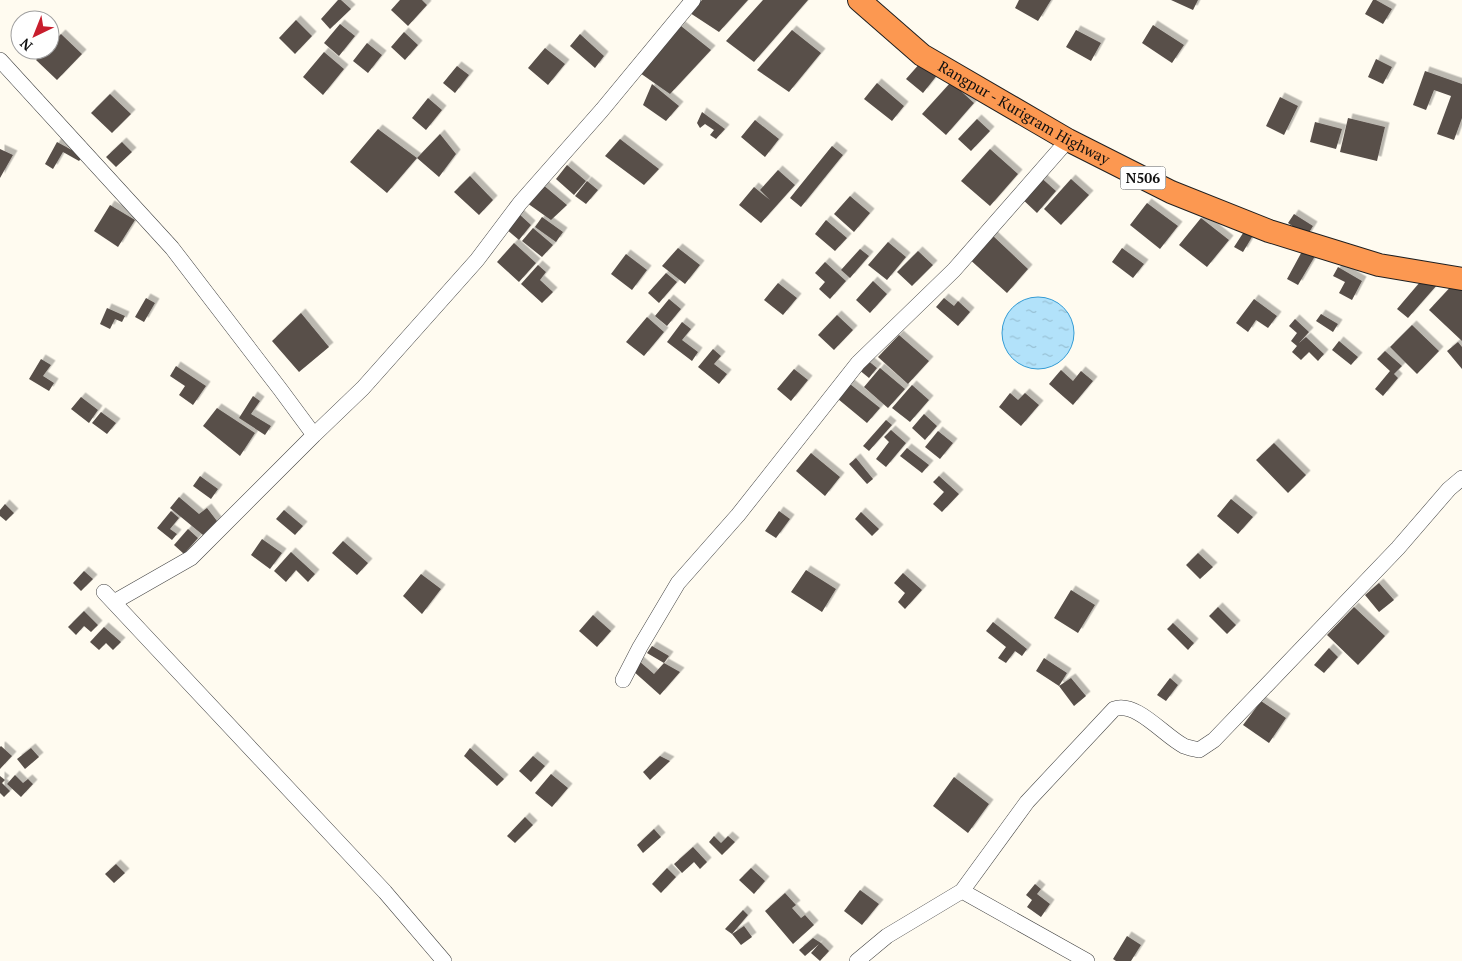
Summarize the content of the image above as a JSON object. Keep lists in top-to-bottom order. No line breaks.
{"streets":{"highway":["Rangpur - Kurigram Highway","N506"]},"north":"bottom left"}
